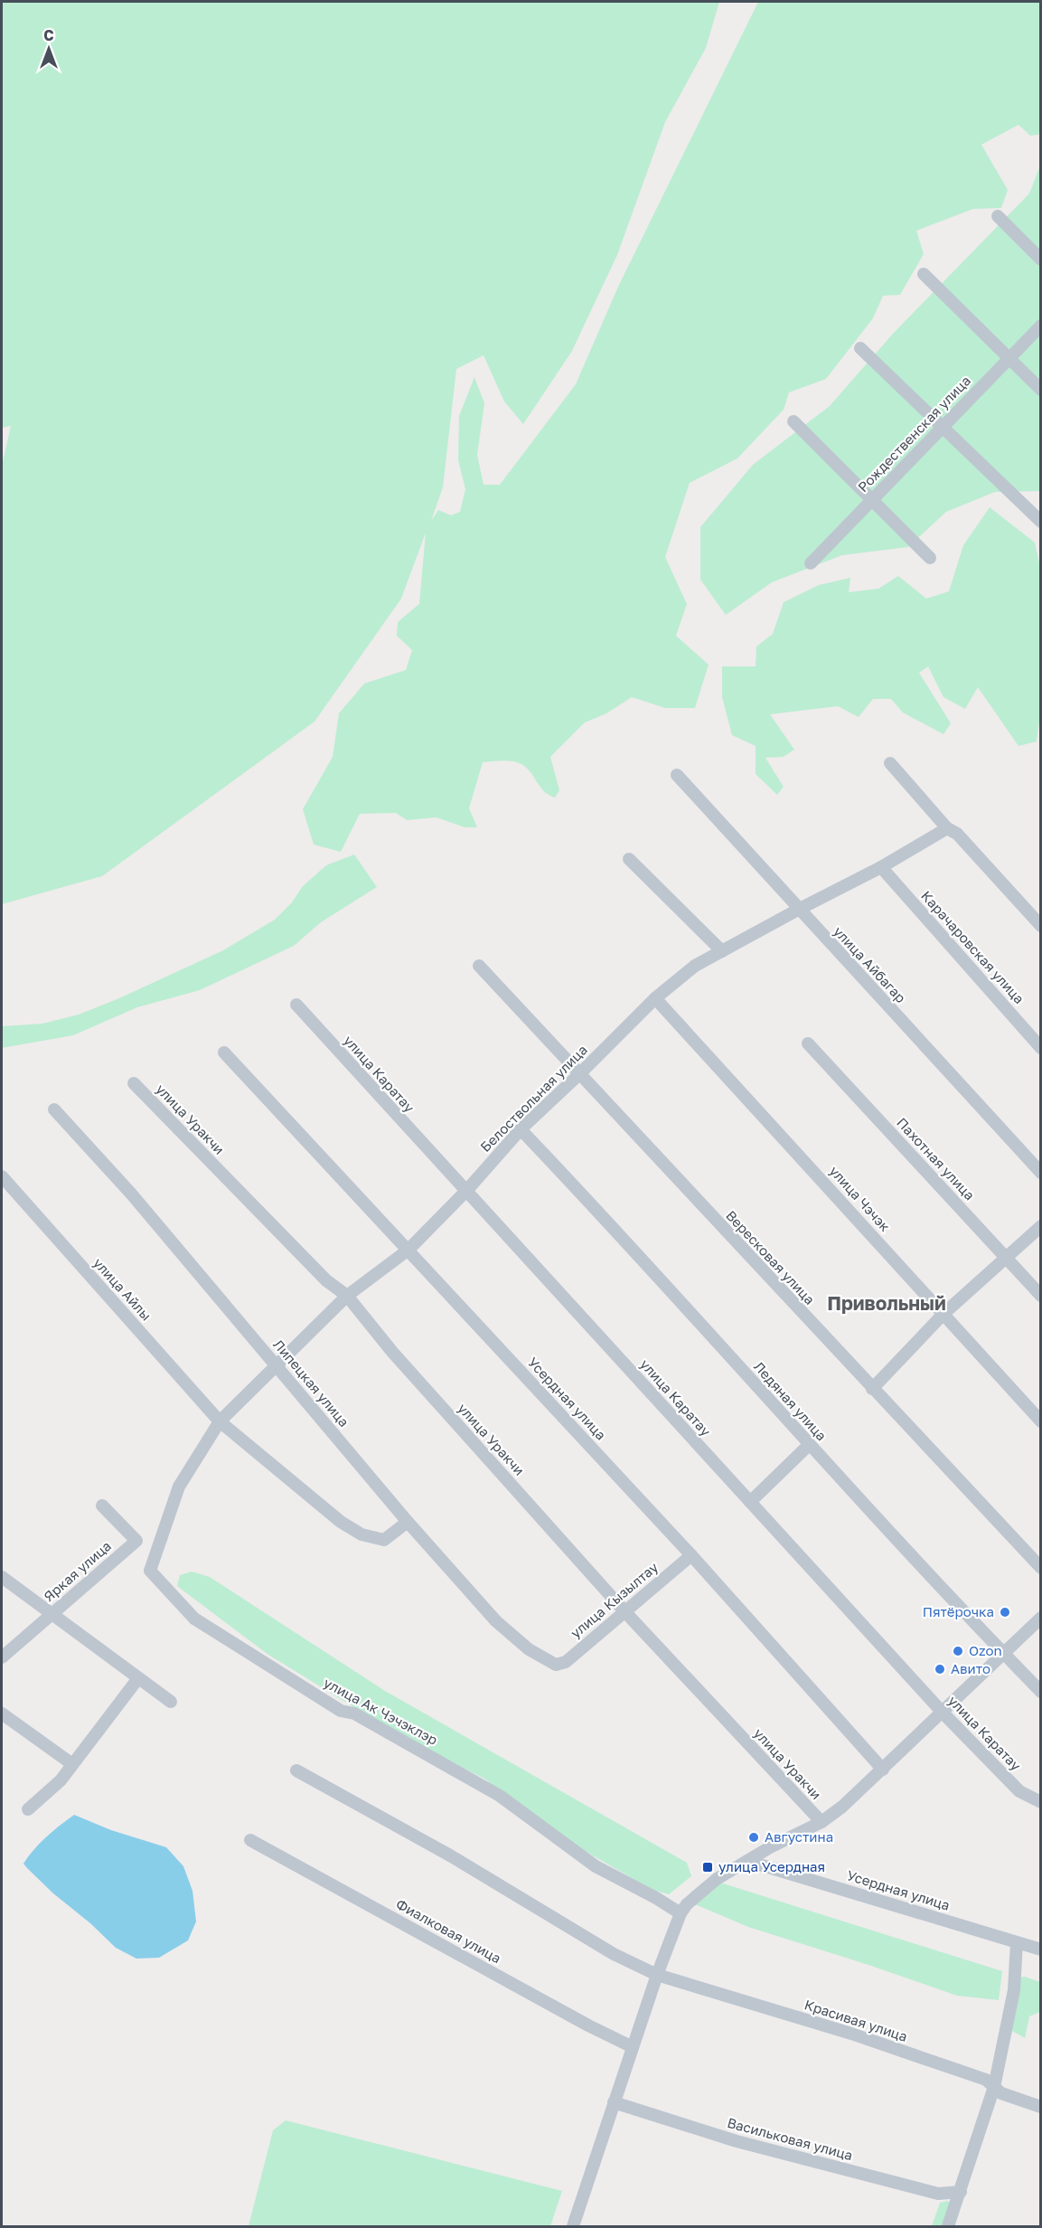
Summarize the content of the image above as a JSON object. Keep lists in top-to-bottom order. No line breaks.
{"streets":{"street":["Рождественская улица","Карачаровская улица","улица Айбагар","улица Каратау","Белоствольная улица","улица Уракчи","Пахотная улица","улица Чэчэк","Вересковая улица","улица Айлы","Липецкая улица","Усердная улица","Ледяная улица","Яркая улица","улица Кызылтау","улица Ак Чэчэклэр","Фиалковая улица","Красивая улица","Васильковая улица"]},"crossings":[["Карачаровская улица","Белоствольная улица"],["улица Айбагар","Белоствольная улица"],["улица Каратау","Белоствольная улица"],["Белоствольная улица","улица Уракчи"],["Белоствольная улица","улица Чэчэк"],["Белоствольная улица","Вересковая улица"],["Белоствольная улица","улица Айлы"],["Белоствольная улица","Липецкая улица"],["Белоствольная улица","Усердная улица"],["Белоствольная улица","Ледяная улица"],["Белоствольная улица","улица Ак Чэчэклэр"],["улица Уракчи","улица Кызылтау"],["улица Айлы","Липецкая улица"],["Липецкая улица","улица Кызылтау"],["Усердная улица","улица Кызылтау"]],"districts":["Привольный"],"places":{"other":["Пятёрочка","Ozon","Авито","Августина"],"transit":["улица Усердная"]},"north":"top"}
